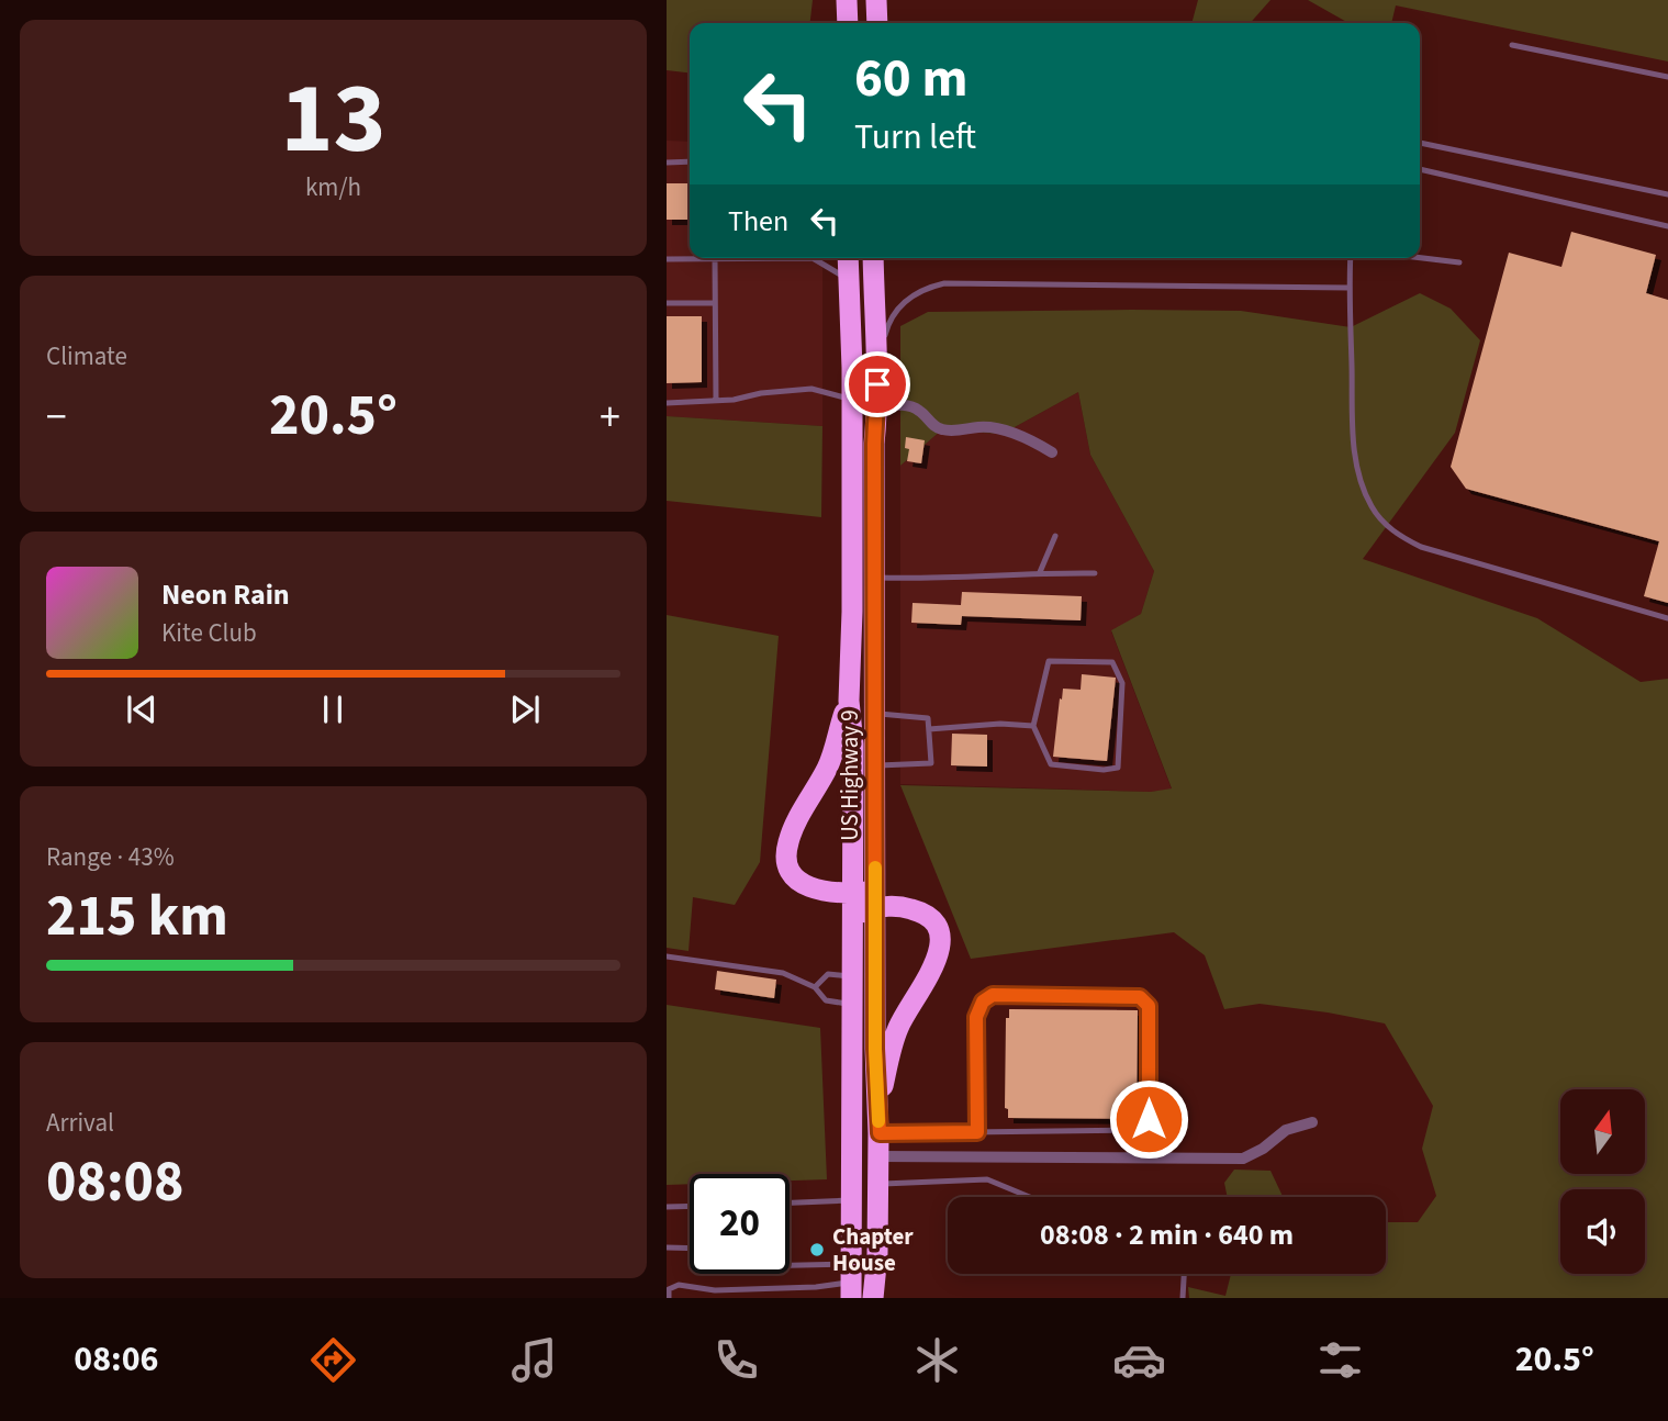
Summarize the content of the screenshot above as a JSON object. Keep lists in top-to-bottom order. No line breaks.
{"streets":{"highway":["US Highway 9"]},"places":["Chapter House"],"north":"top","page":{"tile":[["13","km/h"],"Climate",["Range · 43%","215 km"],["Arrival","08:08"]],"turn":["60 m","Turn left"],"then":"Then","heat":["−","20.5°","+"],"song":["Neon Rain","Kite Club"],"limit":"20","trip":"08:08 · 2 min · 640 m","tabs":["08:06","20.5°"]}}
